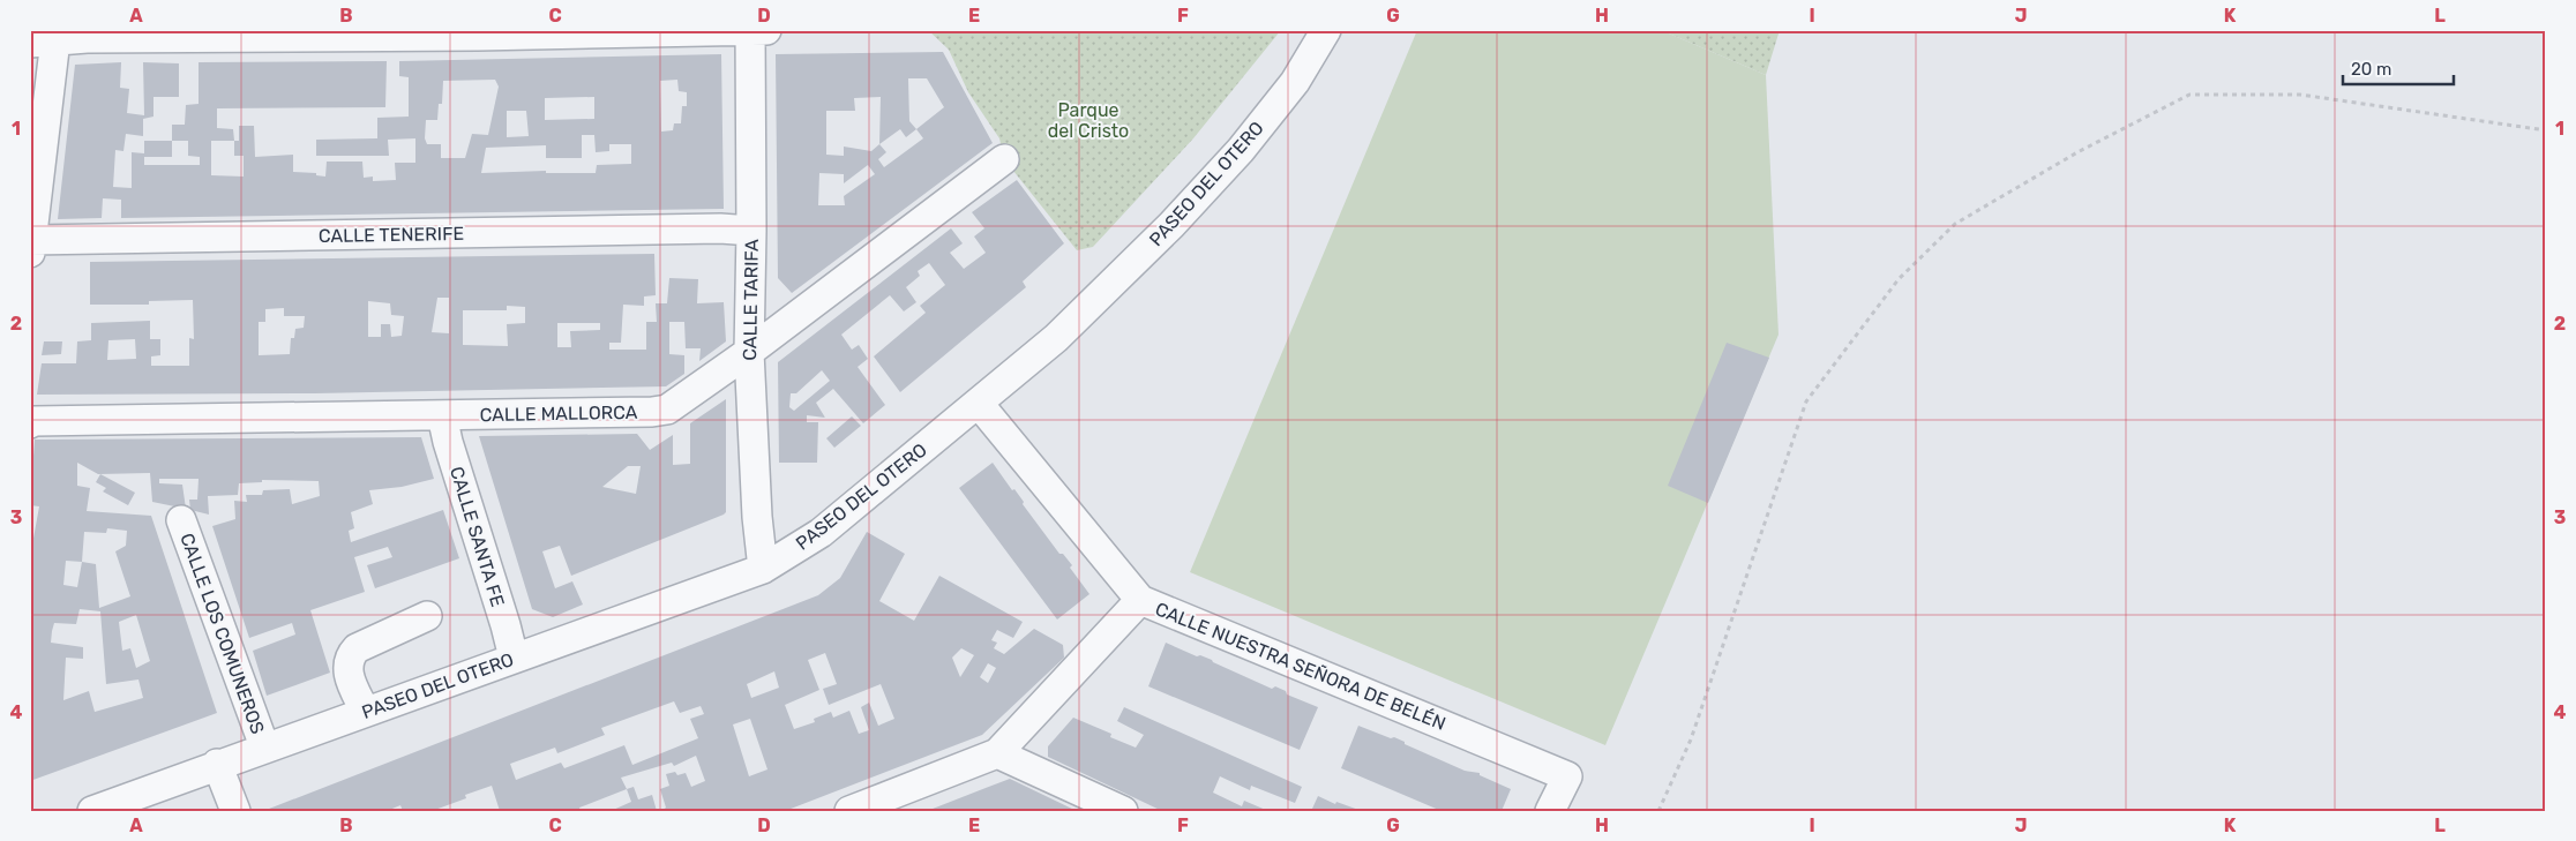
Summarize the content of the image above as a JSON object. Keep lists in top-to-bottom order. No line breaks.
{"streets":{"street":["PASEO DEL OTERO","CALLE TENERIFE","CALLE TARIFA","CALLE MALLORCA","CALLE SANTA FE","CALLE LOS COMUNEROS","CALLE NUESTRA SEÑORA DE BELÉN"]},"crossings":[["PASEO DEL OTERO","CALLE TARIFA"],["PASEO DEL OTERO","CALLE SANTA FE"],["PASEO DEL OTERO","CALLE LOS COMUNEROS"],["PASEO DEL OTERO","CALLE NUESTRA SEÑORA DE BELÉN"],["CALLE TENERIFE","CALLE TARIFA"],["CALLE TARIFA","CALLE MALLORCA"],["CALLE MALLORCA","CALLE SANTA FE"]],"parks":["Parque del Cristo"],"scale_bar":"20 m","grid":{"columns":["A","B","C","D","E","F","G","H","I","J","K","L"],"rows":["1","2","3","4"]}}
